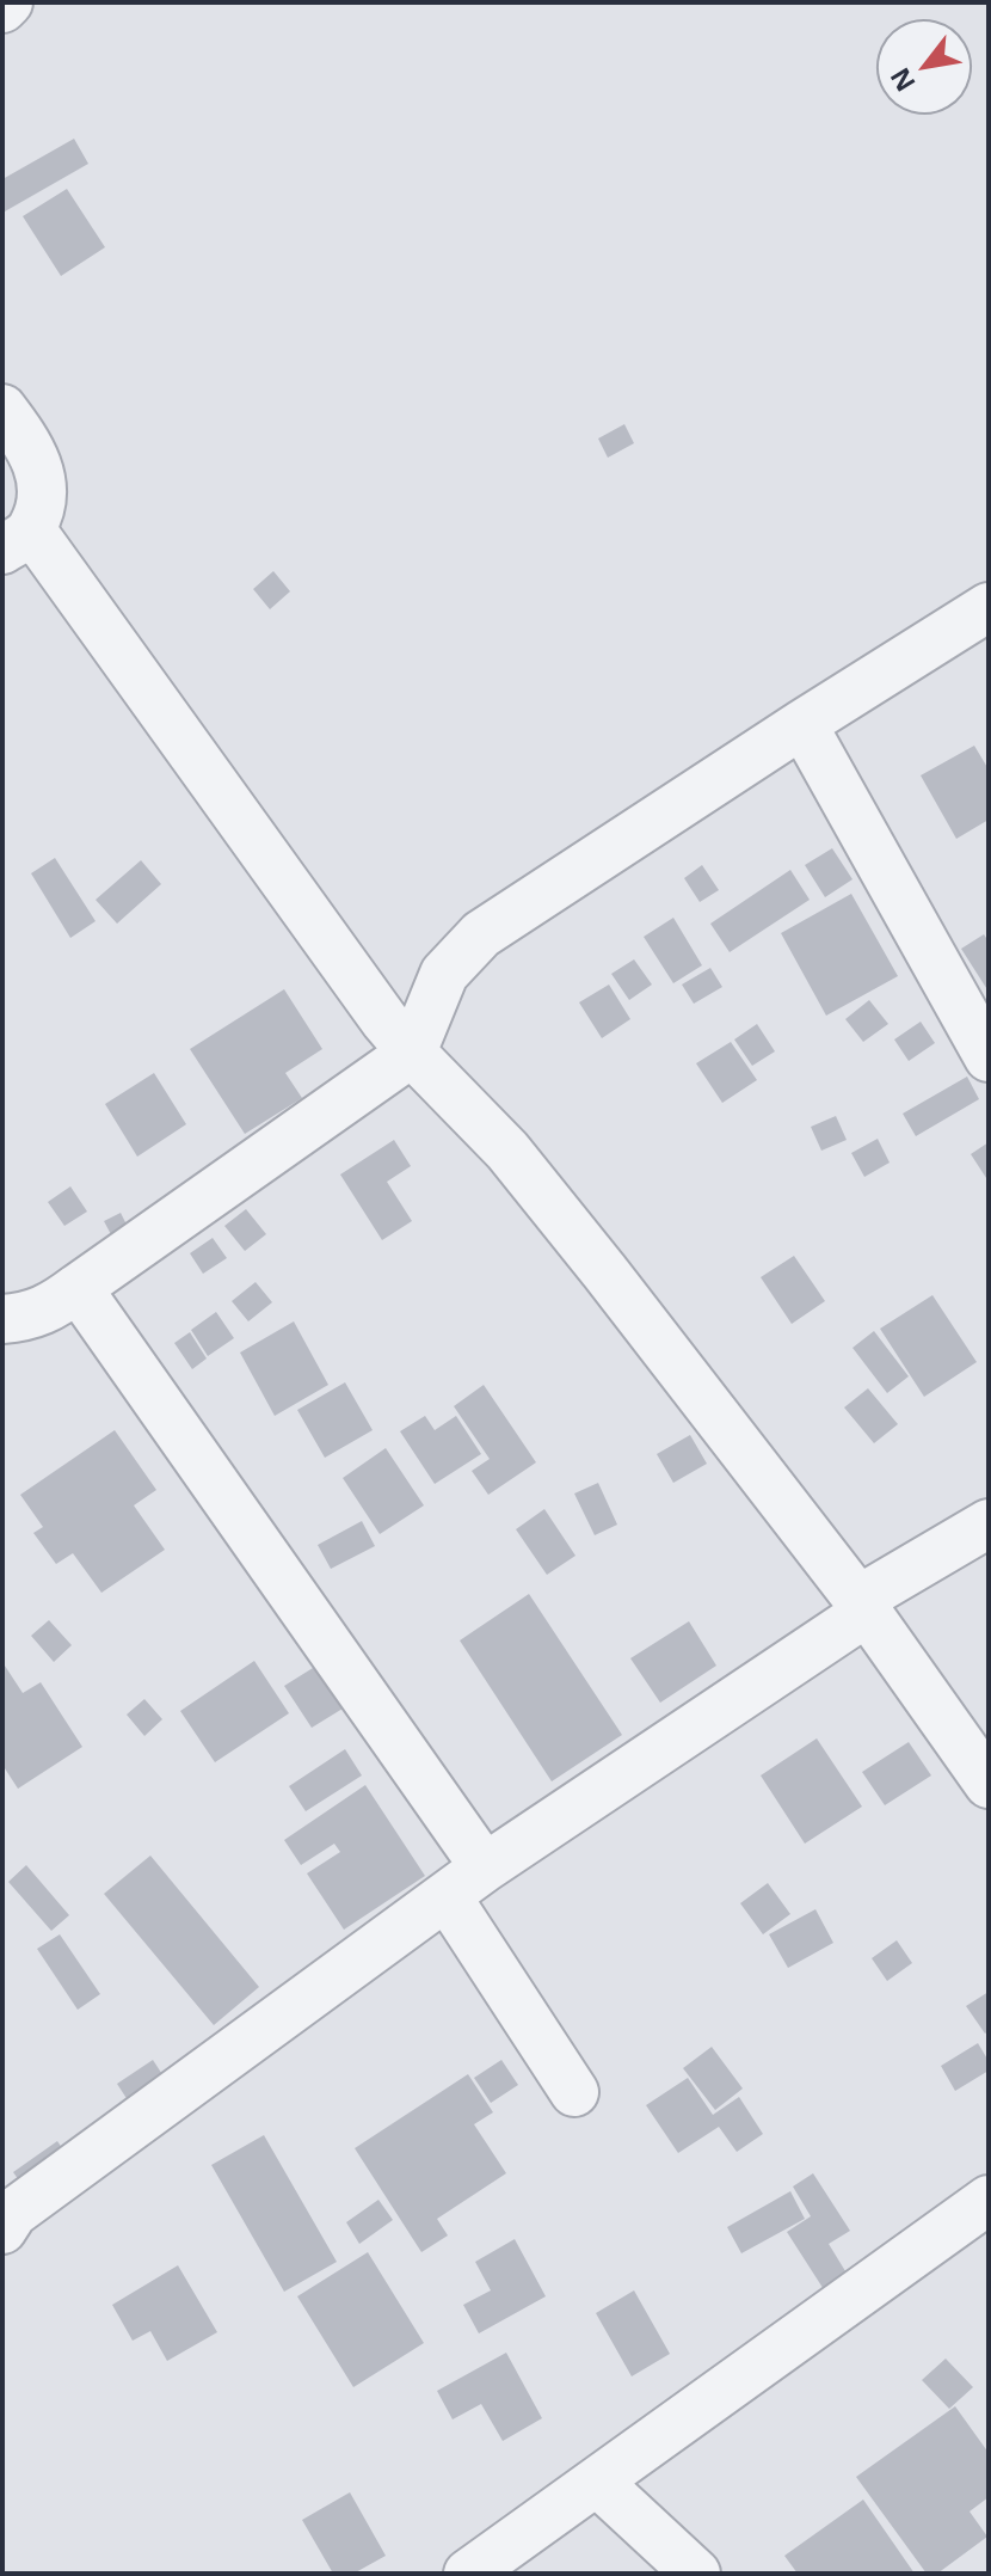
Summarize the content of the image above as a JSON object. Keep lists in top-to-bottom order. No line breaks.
{"north":"bottom left"}
